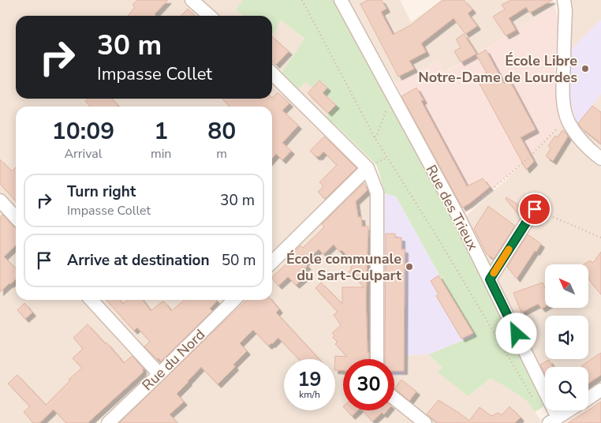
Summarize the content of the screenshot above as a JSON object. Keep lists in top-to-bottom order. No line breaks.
{"streets":{"street":["Rue des Trieux","Rue du Nord"]},"places":["École Libre Notre-Dame de Lourdes","École communale du Sart-Culpart"],"north":"top left","page":{"turn":["30 m","Impasse Collet"],"eta":["10:09","Arrival","1","min","80","m"],"list":[{"name":"Turn right","note":"Impasse Collet","value":"30 m"},{"name":"Arrive at destination","value":"50 m"}],"speed":"19 km/h","limit":"30"}}
